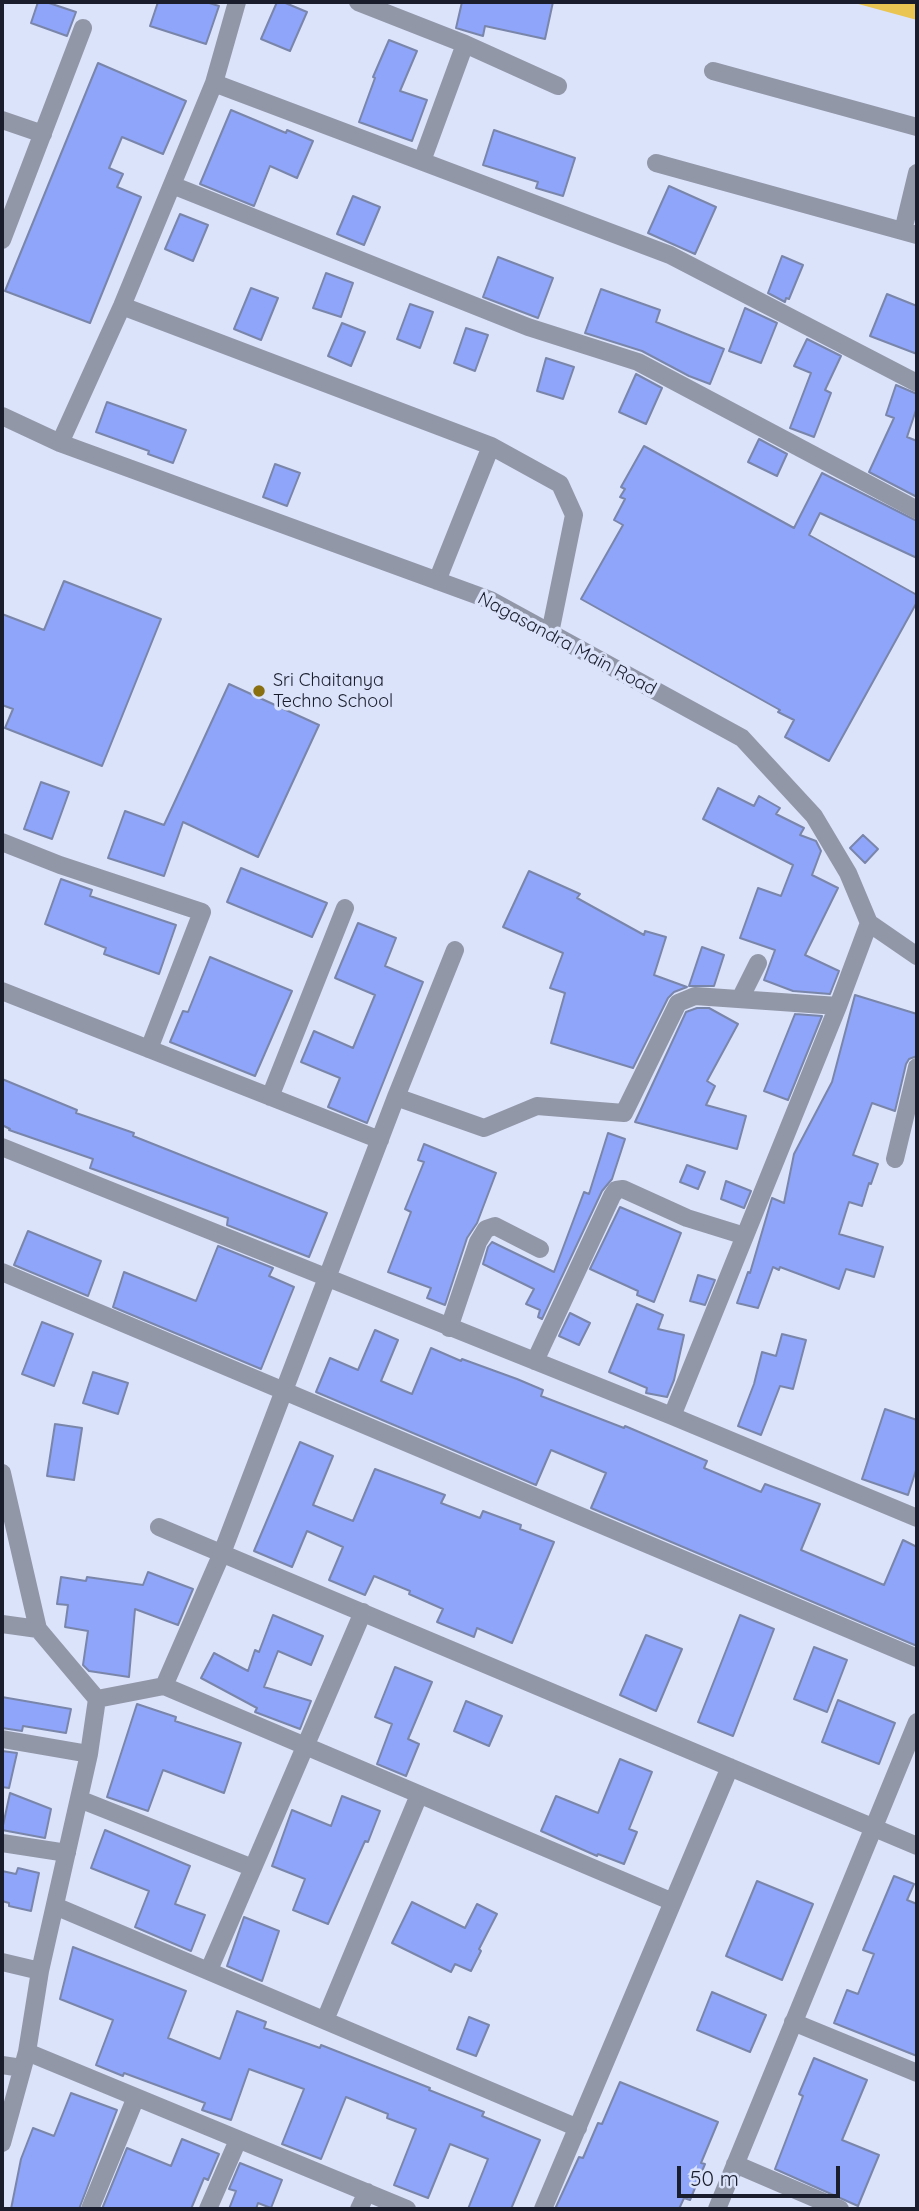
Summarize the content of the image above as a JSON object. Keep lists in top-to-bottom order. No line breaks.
{"streets":{"street":["Nagasandra Main Road"]},"places":["Sri Chaitanya Techno School"],"scale_bar":"50 m"}
